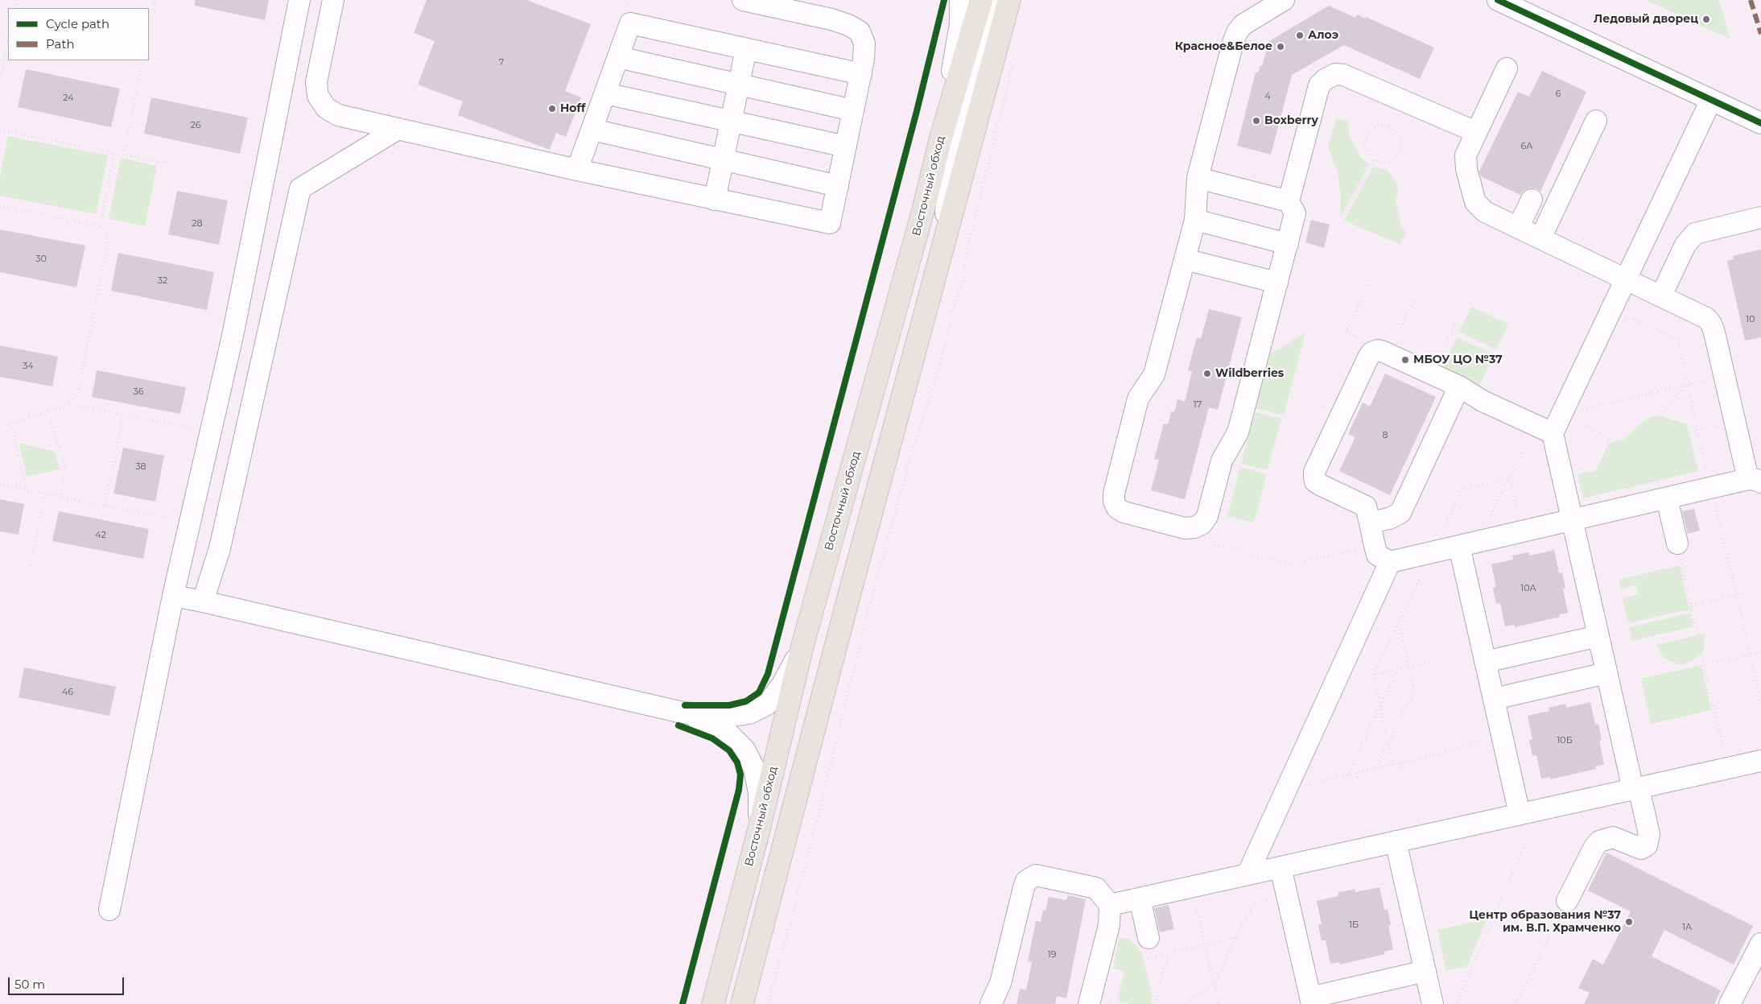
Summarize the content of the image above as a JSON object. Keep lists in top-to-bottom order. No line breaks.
{"streets":{"main road":["Восточный обход"]},"places":["Ледовый дворец","Алоэ","Красное&Белое","Hoff","Boxberry","МБОУ ЦО №37","Wildberries","Центр образования №37 им. В.П. Храмченко"],"house_numbers":["7","6","4","24","26","6А","28","30","32","10","34","36","17","8","38","42","10А","46","10Б","1Б","1А","19"],"legend":["Cycle path","Path"],"scale_bar":"50 m"}
